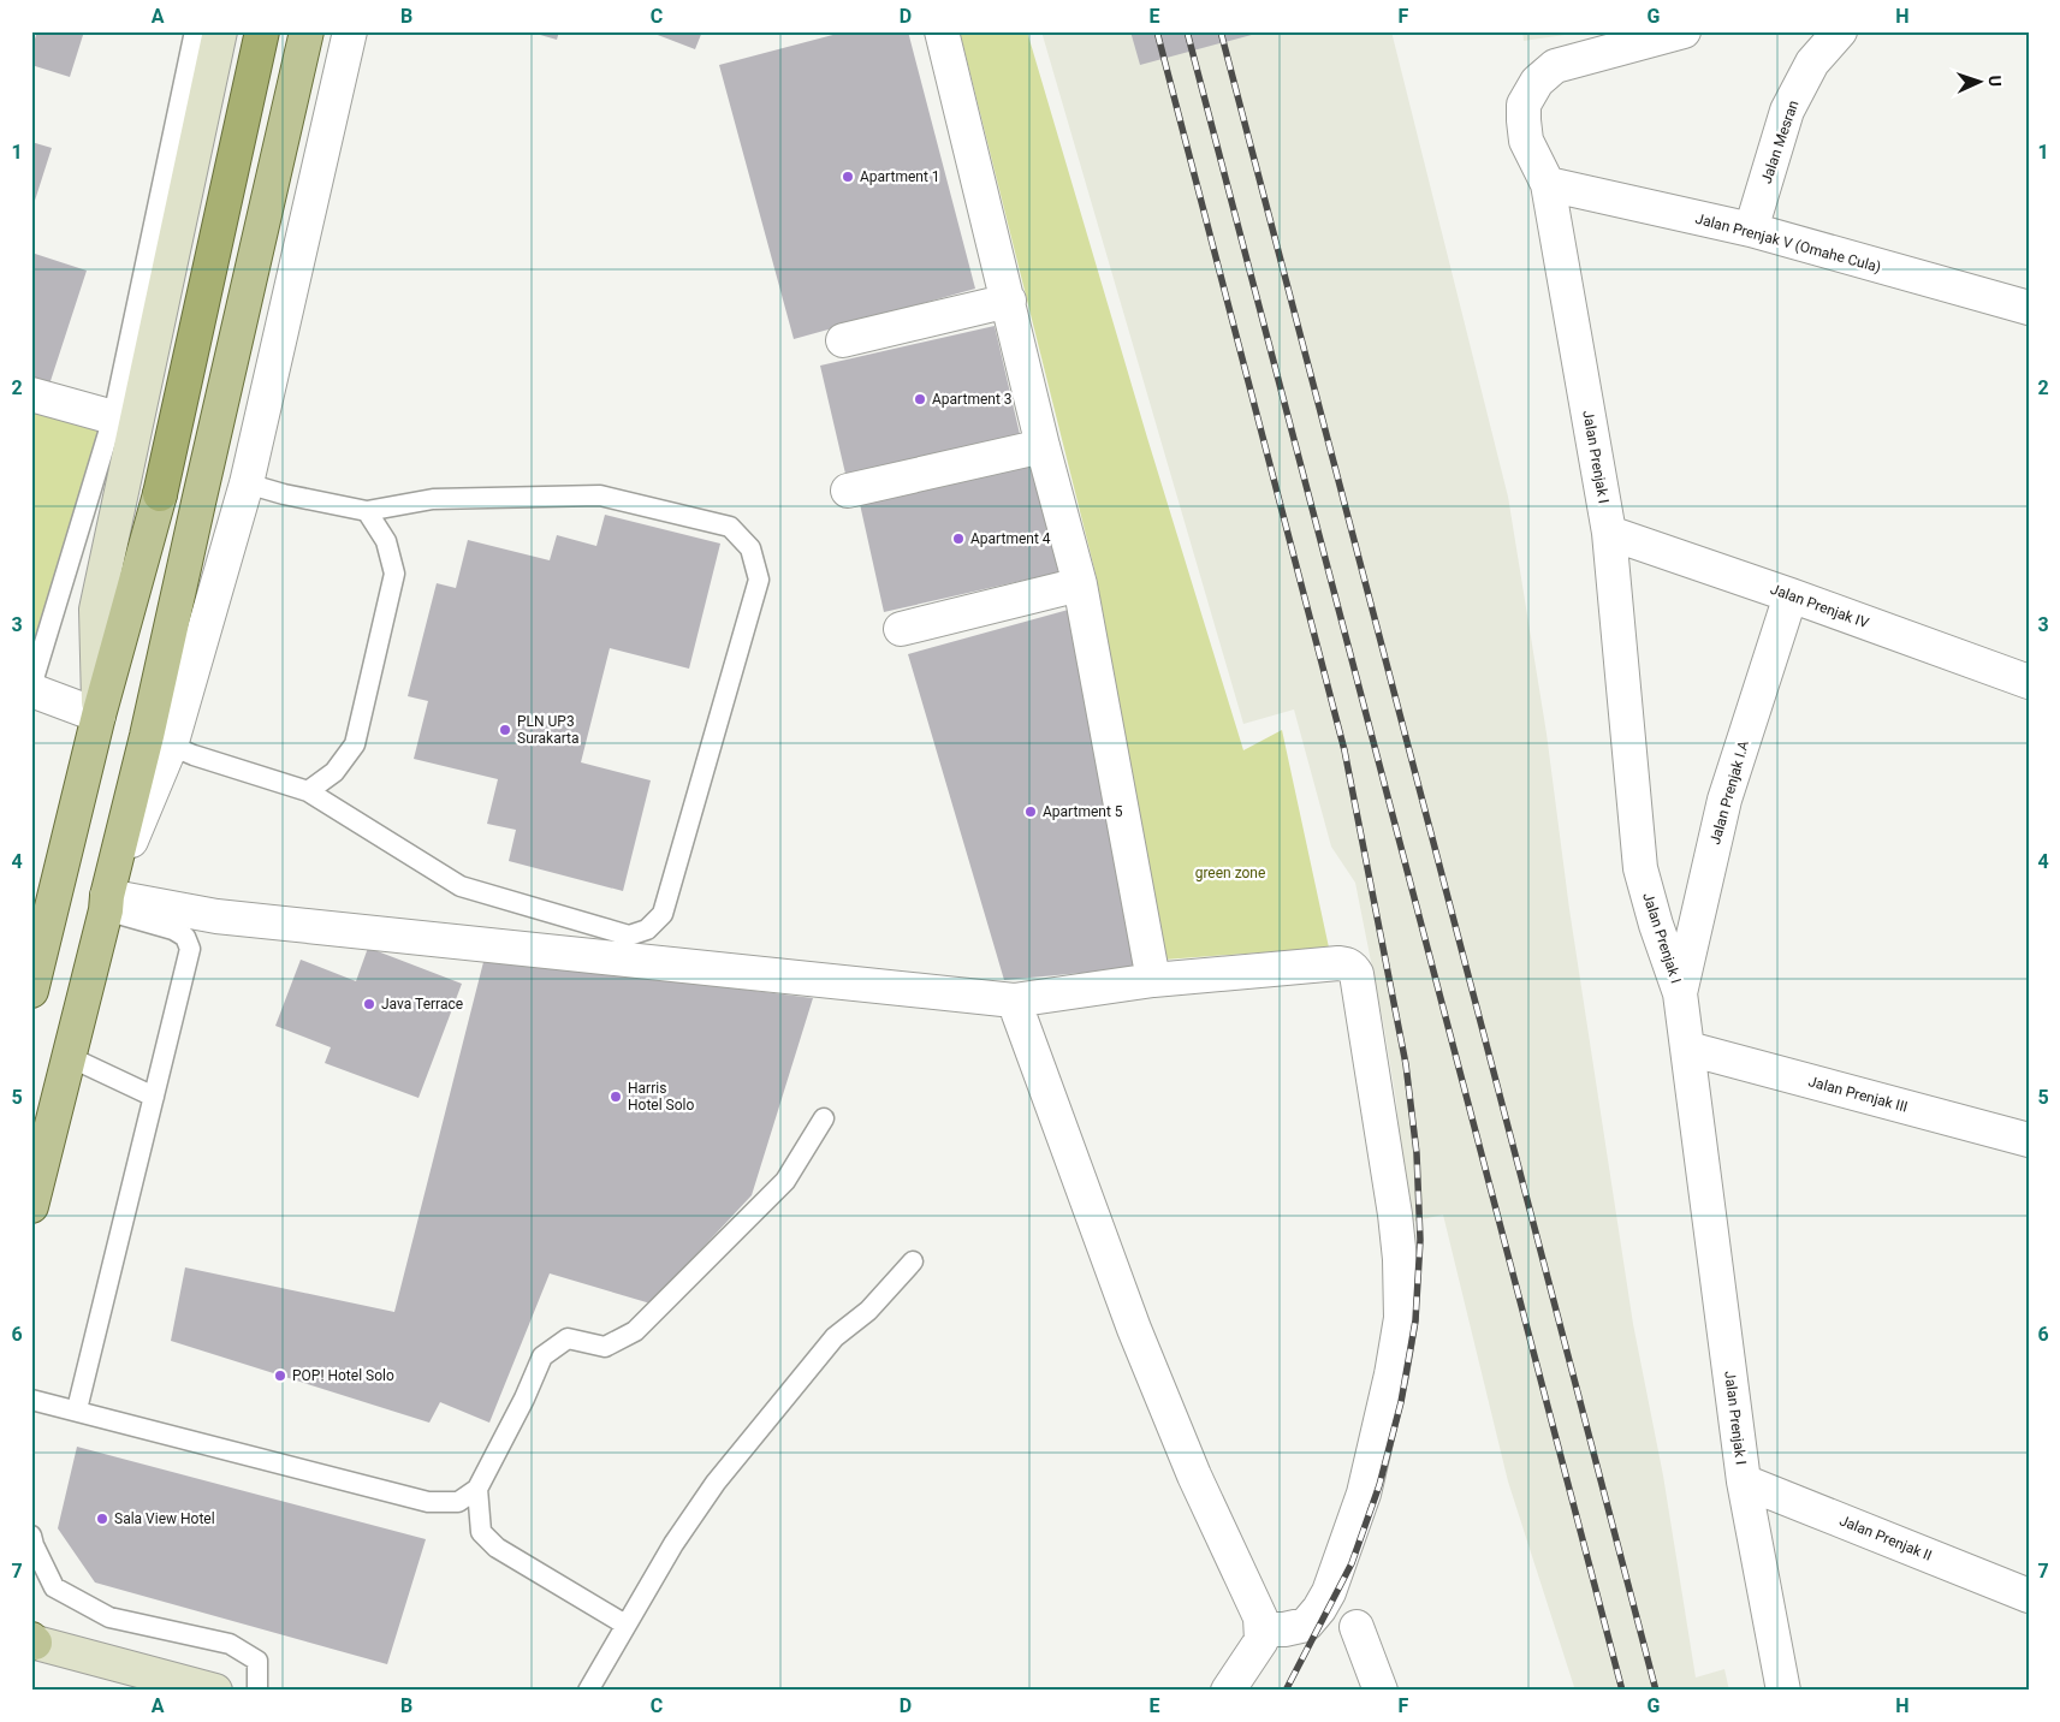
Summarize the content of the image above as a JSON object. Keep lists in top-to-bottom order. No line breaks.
{"streets":{"street":["Jalan Mesran","Jalan Prenjak V (Omahe Cula)","Jalan Prenjak I","Jalan Prenjak IV","Jalan Prenjak I.A","Jalan Prenjak III","Jalan Prenjak II"]},"crossings":[["Jalan Mesran","Jalan Prenjak V (Omahe Cula)"],["Jalan Prenjak V (Omahe Cula)","Jalan Prenjak I"],["Jalan Prenjak I","Jalan Prenjak IV"],["Jalan Prenjak I","Jalan Prenjak I.A"],["Jalan Prenjak I","Jalan Prenjak III"],["Jalan Prenjak I","Jalan Prenjak II"],["Jalan Prenjak IV","Jalan Prenjak I.A"]],"parks":["green zone"],"places":["Apartment 1","Apartment 3","Apartment 4","PLN UP3 Surakarta","Apartment 5","Java Terrace","Harris Hotel Solo","POP! Hotel Solo","Sala View Hotel"],"north":"right","grid":{"columns":["A","B","C","D","E","F","G","H"],"rows":["1","2","3","4","5","6","7"]}}
